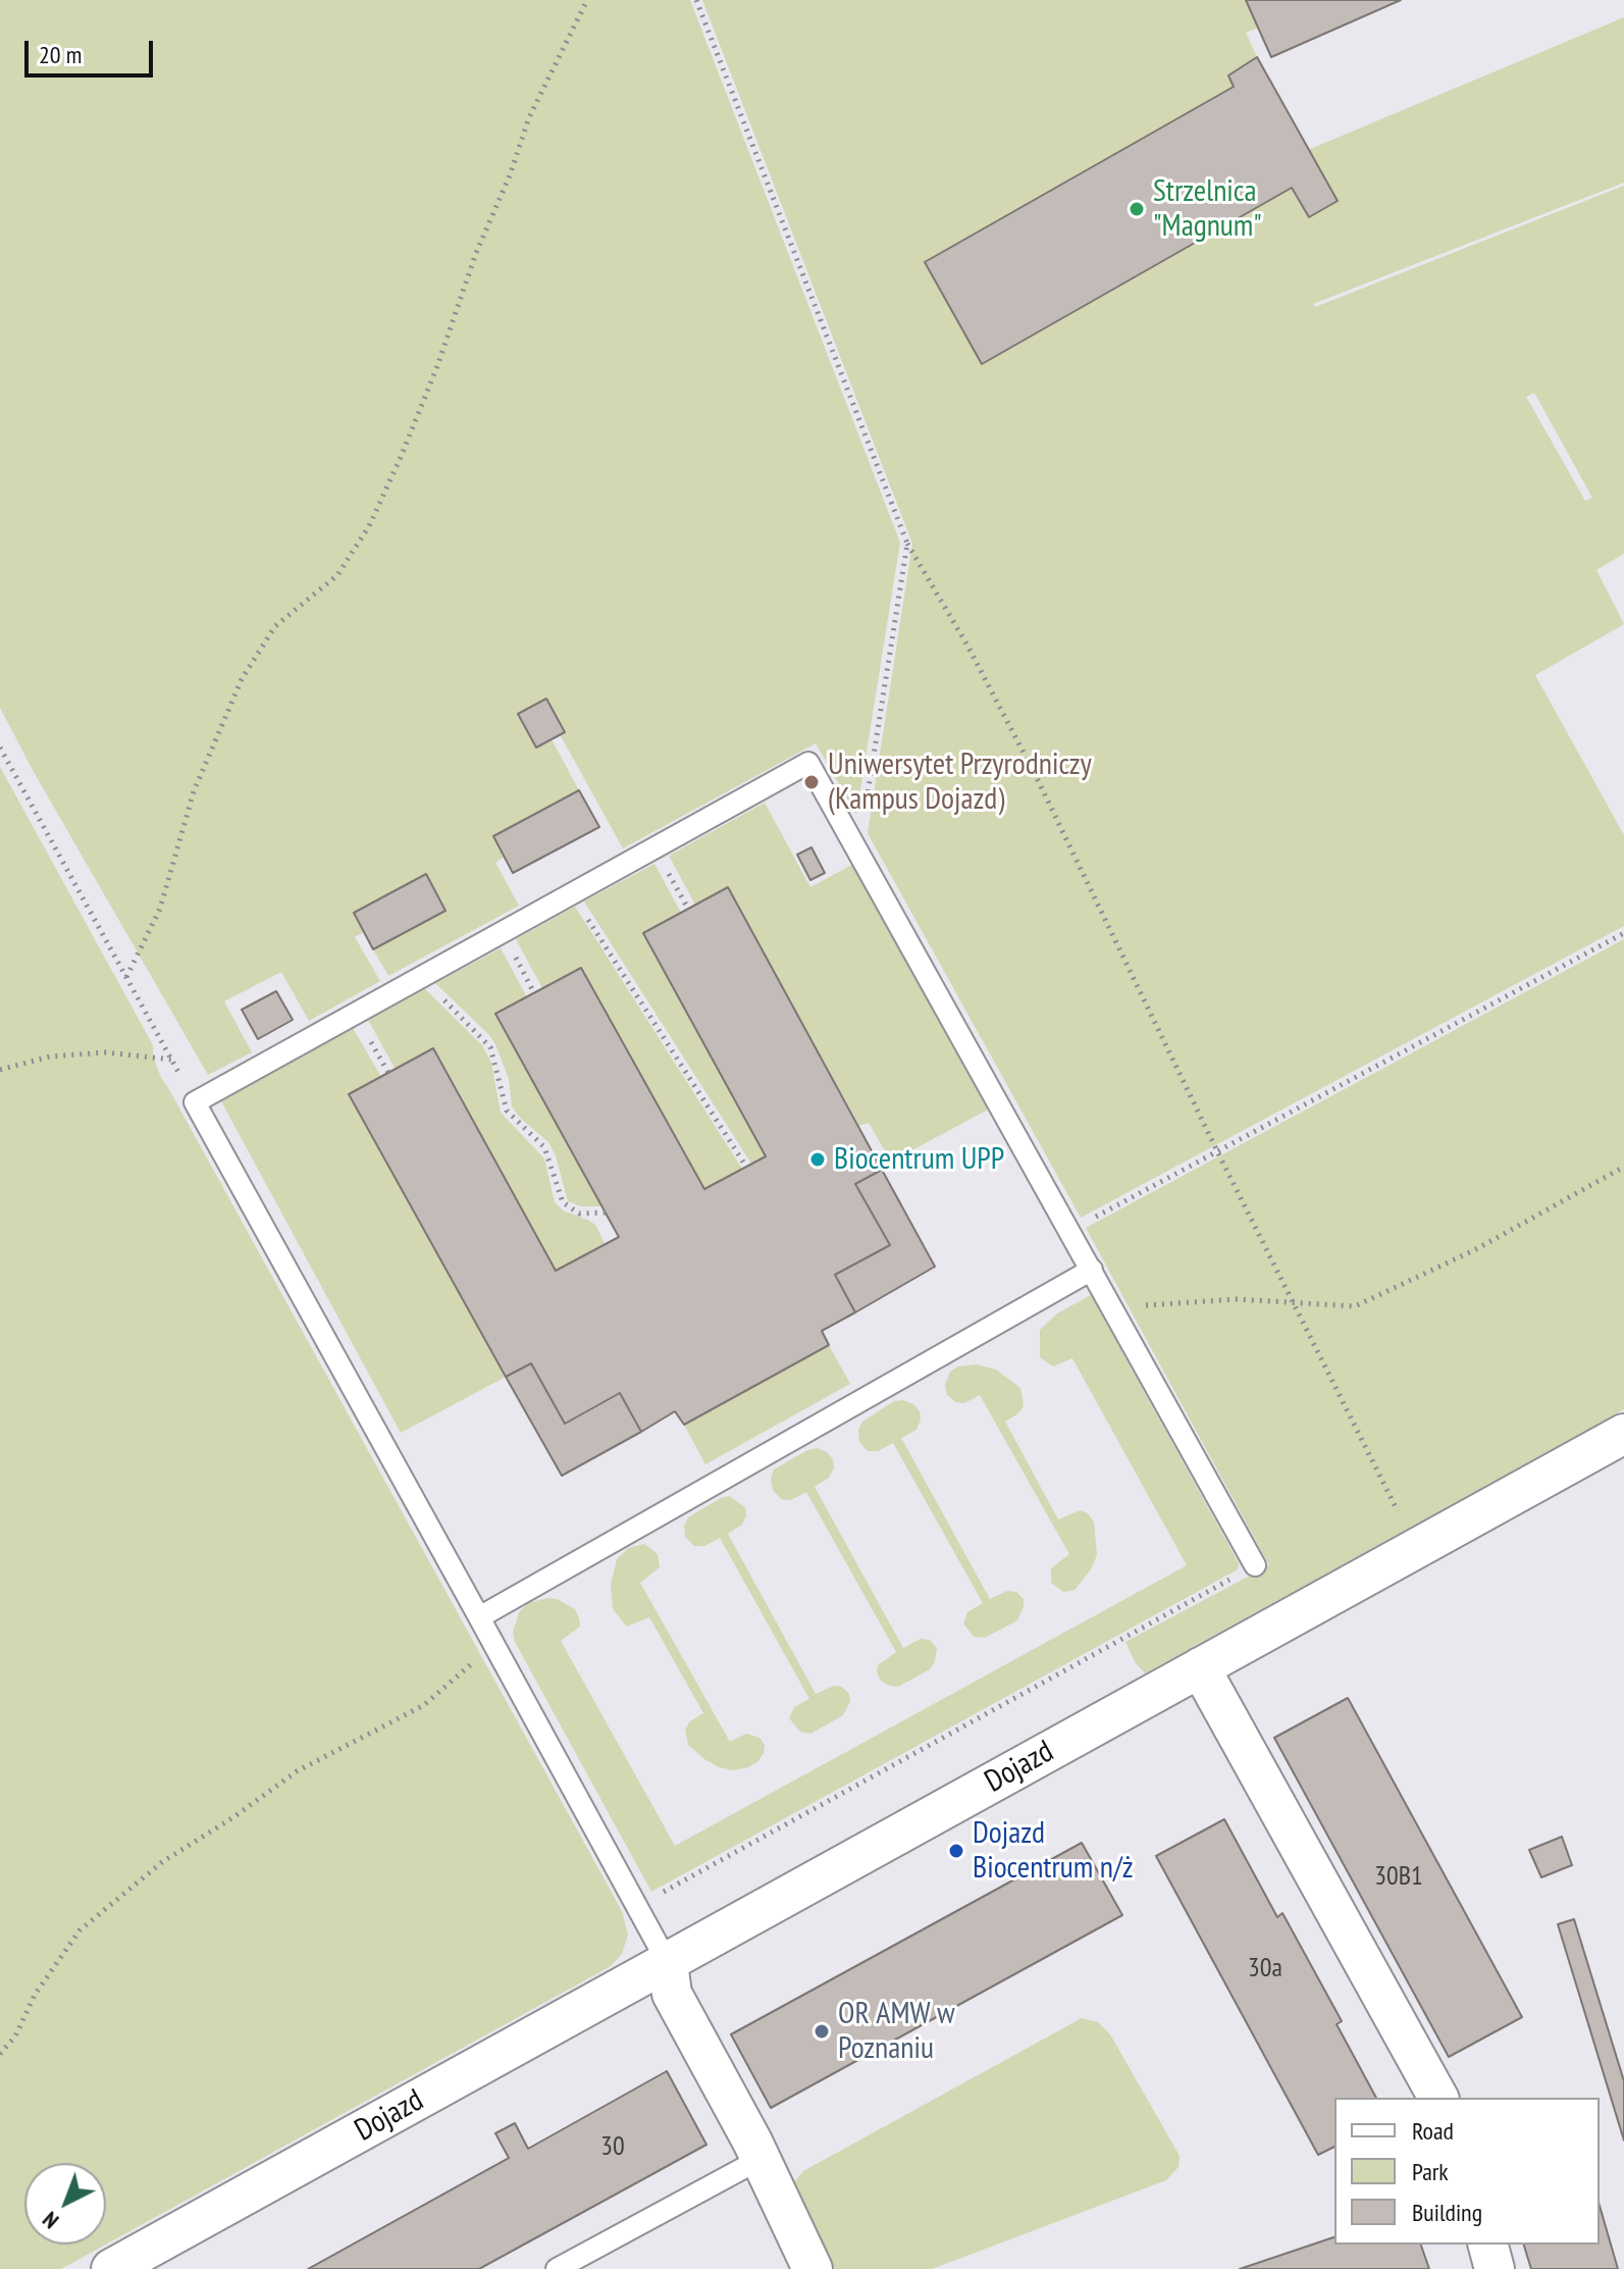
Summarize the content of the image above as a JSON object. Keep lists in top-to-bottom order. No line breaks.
{"streets":{"street":["Dojazd"]},"places":["Strzelnica \"Magnum\"","Uniwersytet Przyrodniczy (Kampus Dojazd)","Biocentrum UPP","Dojazd Biocentrum n/ż","OR AMW w Poznaniu"],"house_numbers":["30B1","30a","30"],"legend":["Road","Park","Building"],"scale_bar":"20 m","north":"bottom left"}
